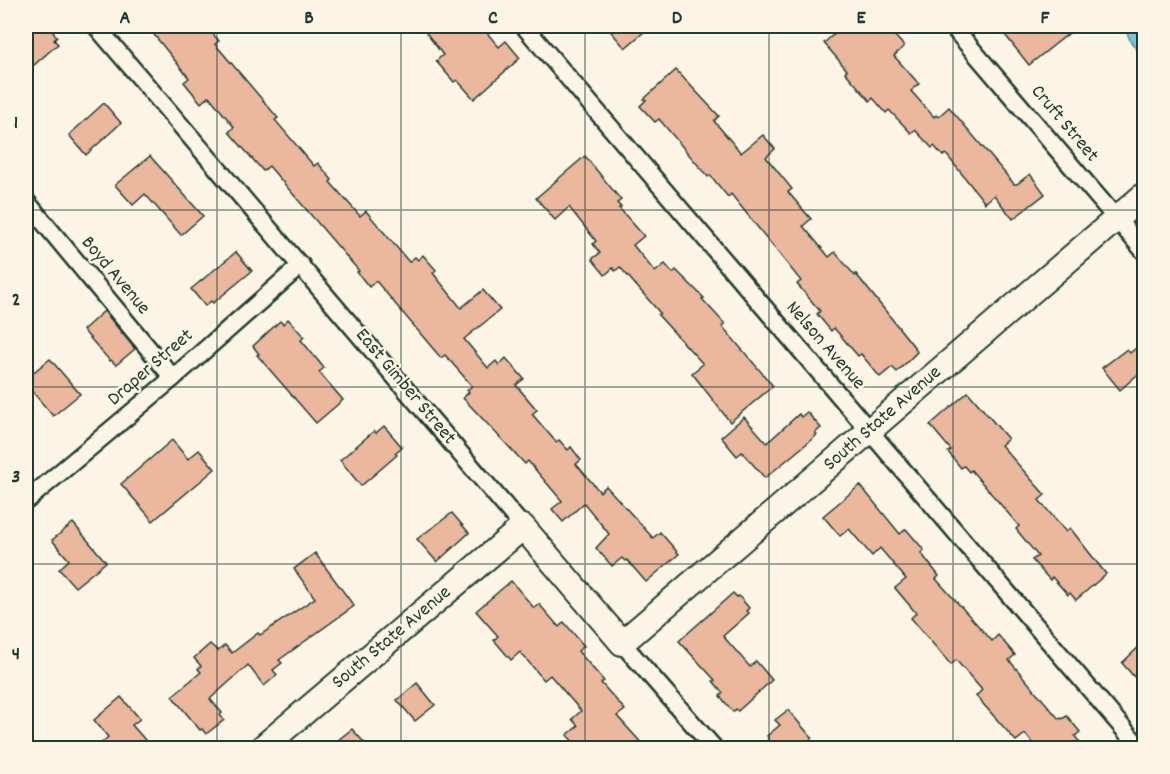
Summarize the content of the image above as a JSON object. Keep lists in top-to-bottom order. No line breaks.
{"streets":{"street":["Cruft Street","Boyd Avenue","Nelson Avenue","Draper Street","East Gimber Street","South State Avenue"]},"crossings":[["Cruft Street","South State Avenue"],["Boyd Avenue","Draper Street"],["Nelson Avenue","South State Avenue"],["Draper Street","East Gimber Street"],["East Gimber Street","South State Avenue"]],"grid":{"columns":["A","B","C","D","E","F"],"rows":["1","2","3","4"]}}
